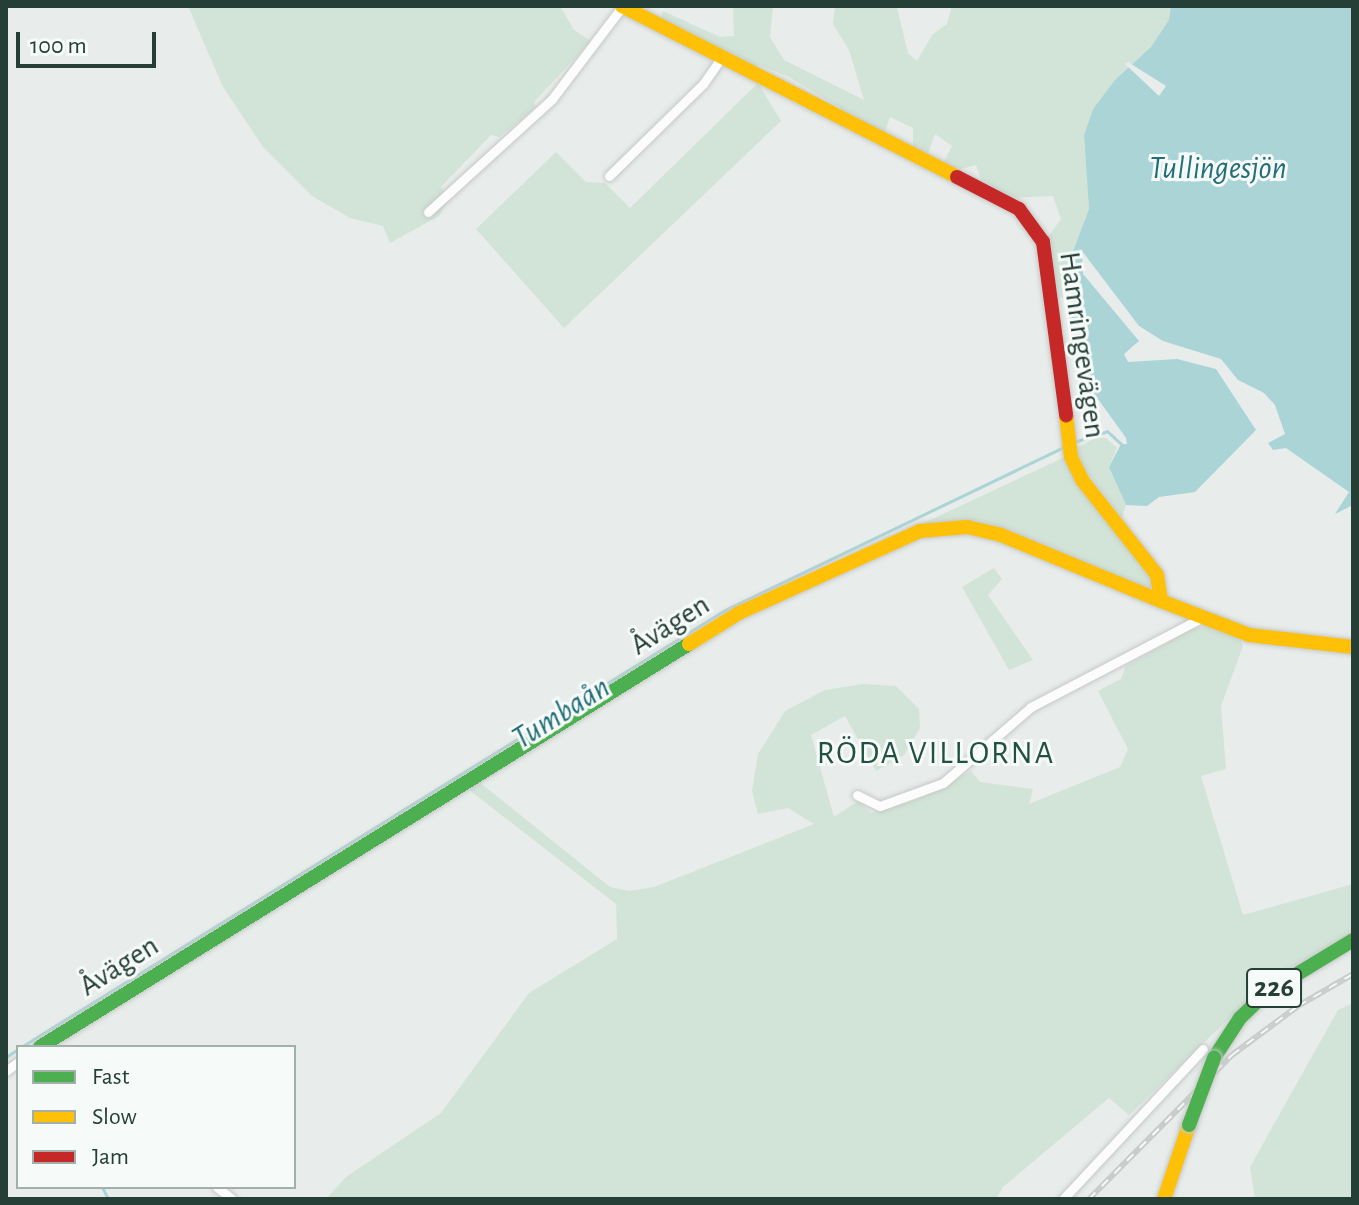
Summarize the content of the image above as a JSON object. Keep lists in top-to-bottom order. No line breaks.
{"streets":{"street":["Hamringevägen","Åvägen","226"]},"crossings":[["Hamringevägen","Åvägen"]],"districts":["RÖDA VILLORNA"],"water":["Tullingesjön","Tumbaån"],"legend":["Fast","Slow","Jam"],"scale_bar":"100 m"}
